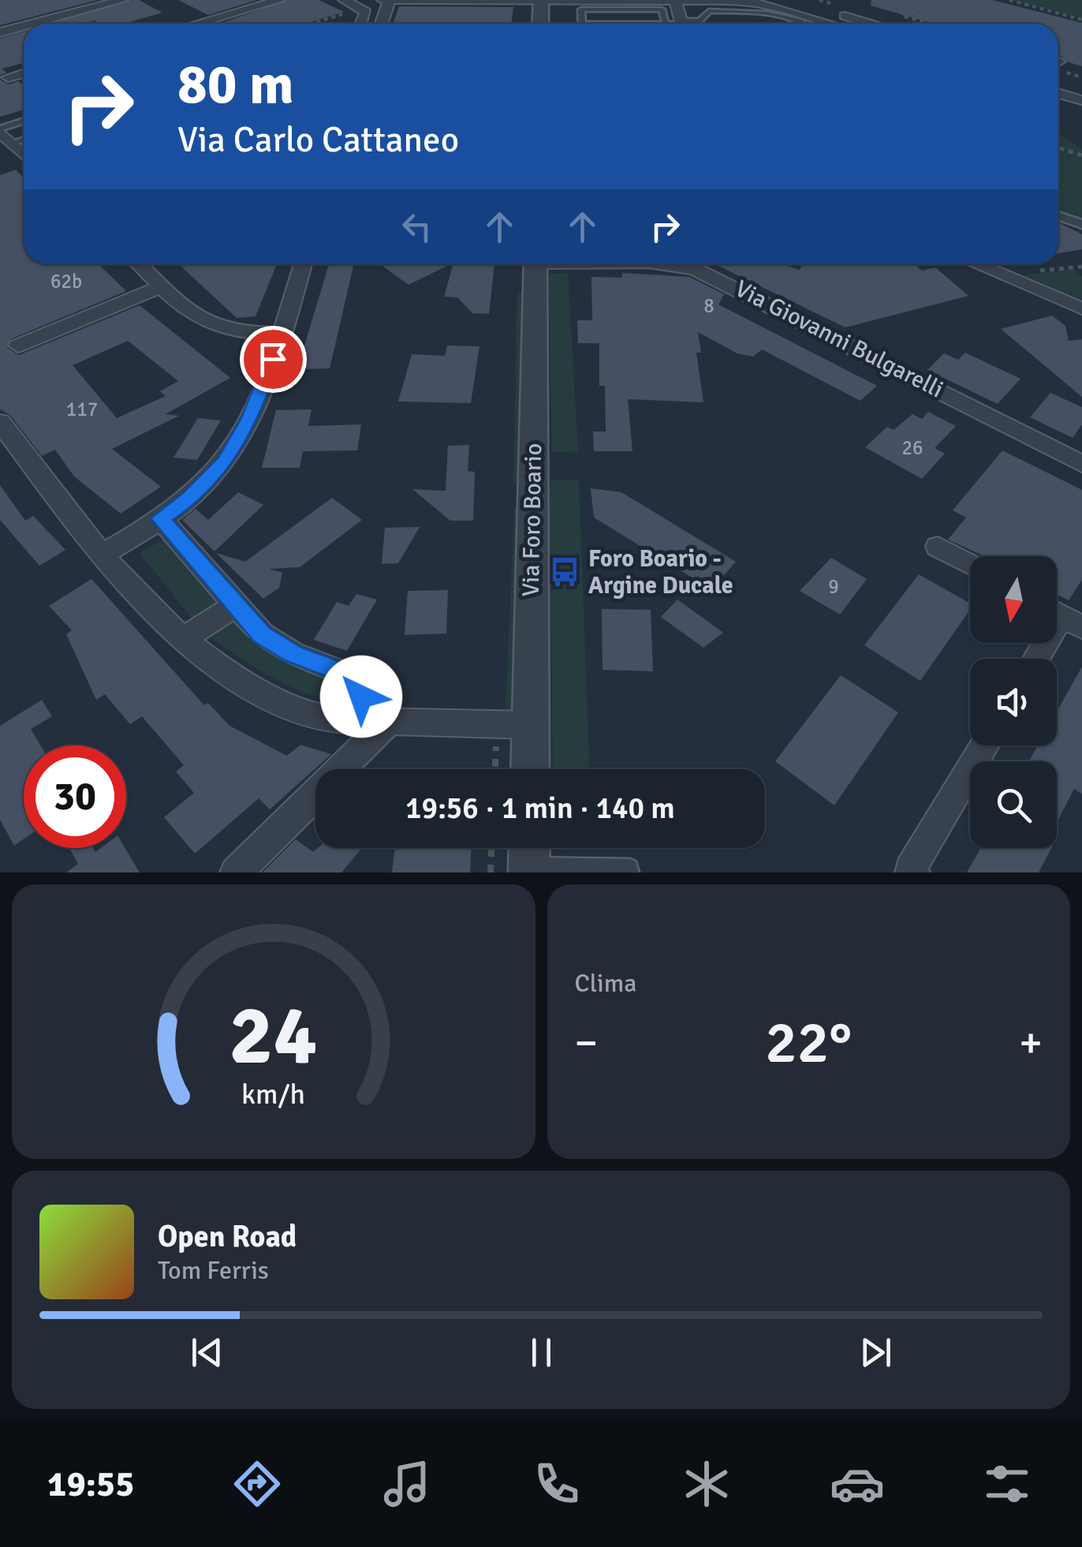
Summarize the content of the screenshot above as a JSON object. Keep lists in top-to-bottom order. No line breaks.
{"streets":{"street":["Via Giovanni Bulgarelli","Via Foro Boario"]},"places":{"bus stop":["Foro Boario - Argine Ducale"]},"house_numbers":["62b","8","117","26","9"],"north":"bottom","page":{"turn":["80 m","Via Carlo Cattaneo"],"limit":"30","trip":"19:56 · 1 min · 140 m","tile":"Clima","heat":["−","22°","+"],"song":["Open Road","Tom Ferris"],"tabs":"19:55","gauge":["24","km/h"]}}
